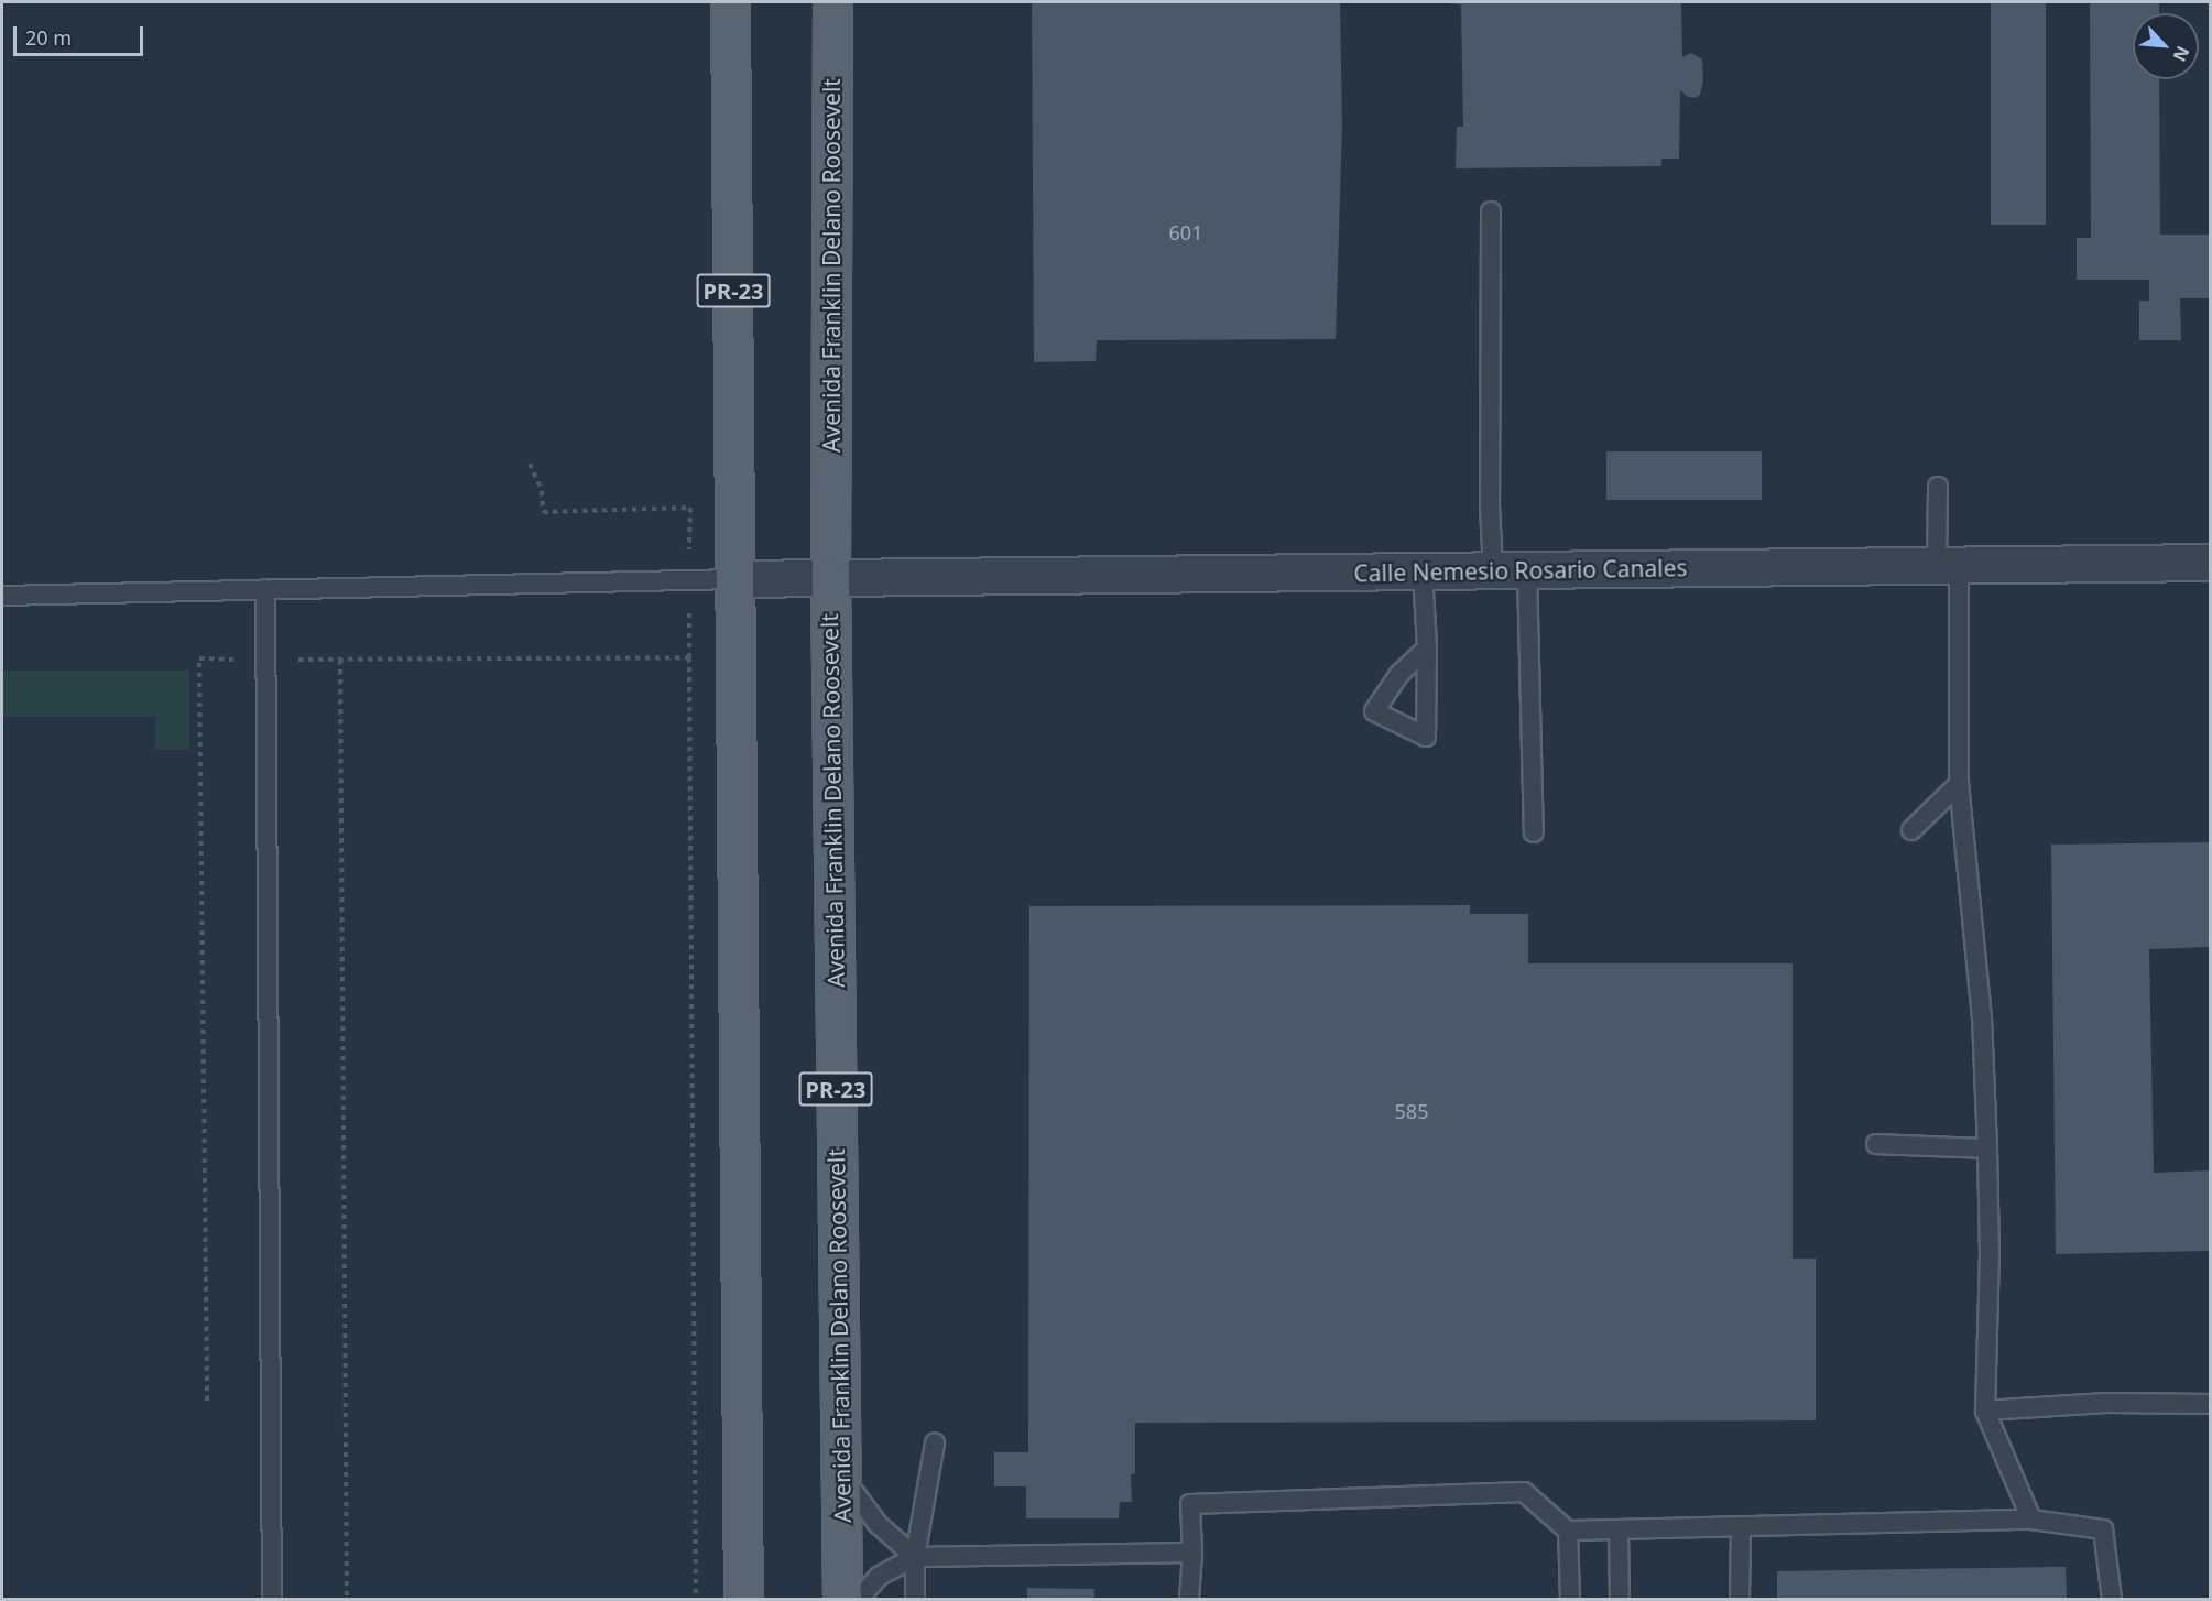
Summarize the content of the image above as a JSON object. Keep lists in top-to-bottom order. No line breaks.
{"streets":{"main road":["Avenida Franklin Delano Roosevelt","PR-23"],"street":["Calle Nemesio Rosario Canales"]},"crossings":[["Avenida Franklin Delano Roosevelt","Calle Nemesio Rosario Canales"],["PR-23","Calle Nemesio Rosario Canales"]],"house_numbers":["601","585"],"scale_bar":"20 m","north":"bottom right"}
